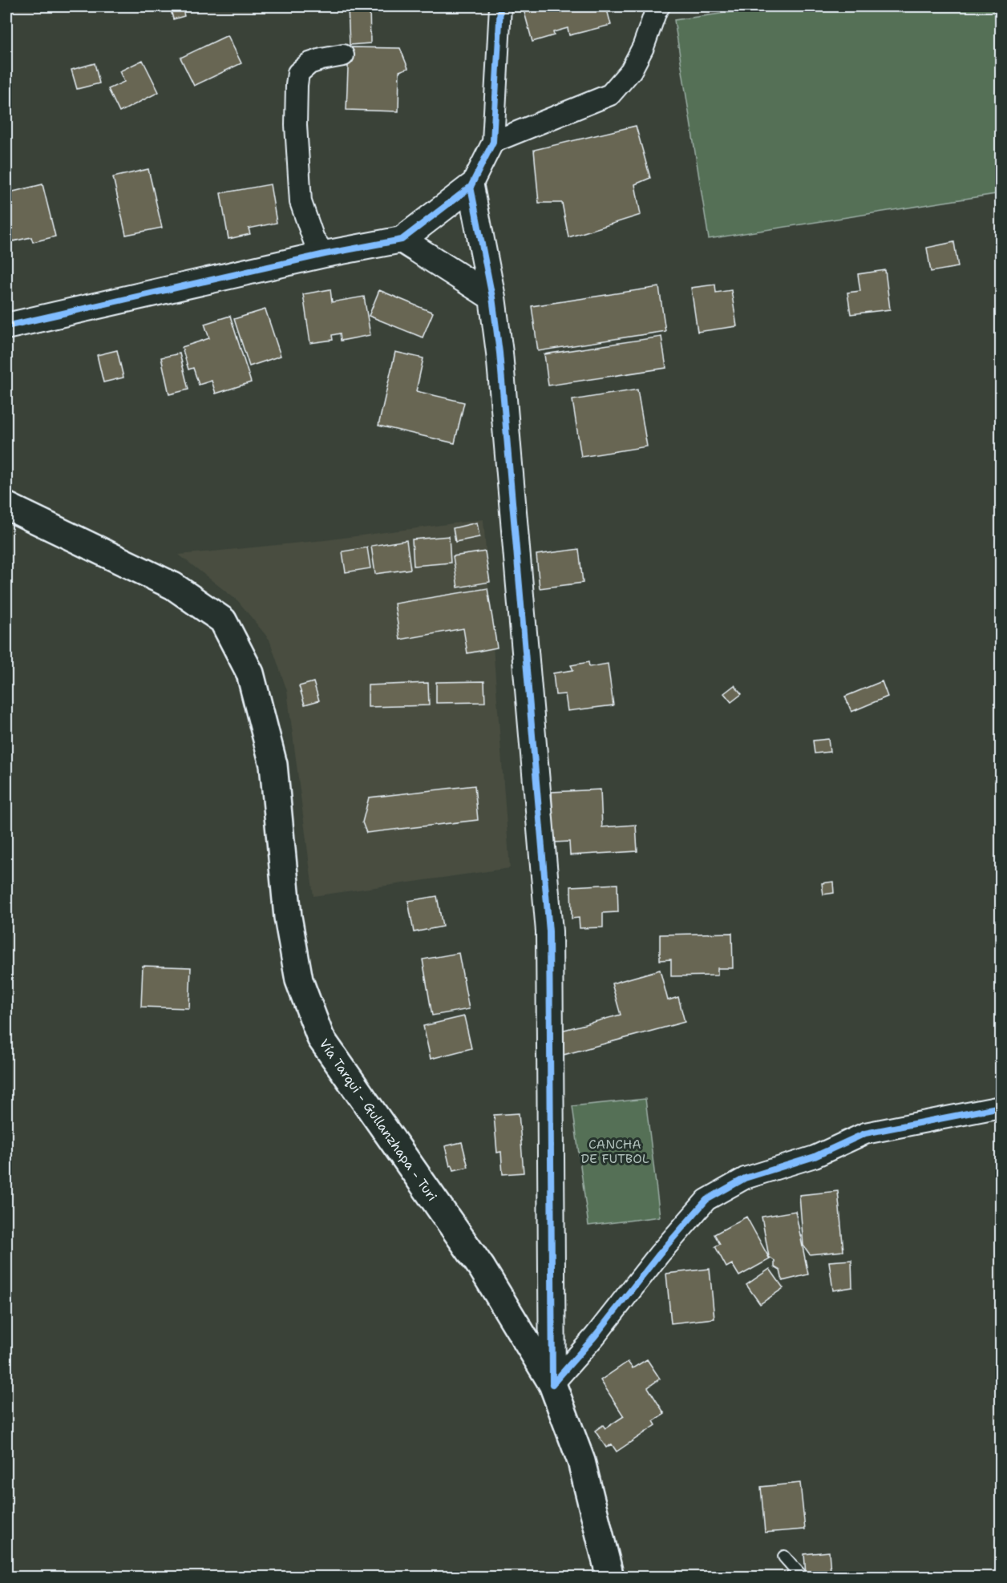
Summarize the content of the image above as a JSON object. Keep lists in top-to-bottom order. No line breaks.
{"streets":{"main road":["Vía Tarqui - Gullanzhapa - Turi"]},"parks":["CANCHA DE FUTBOL"]}
